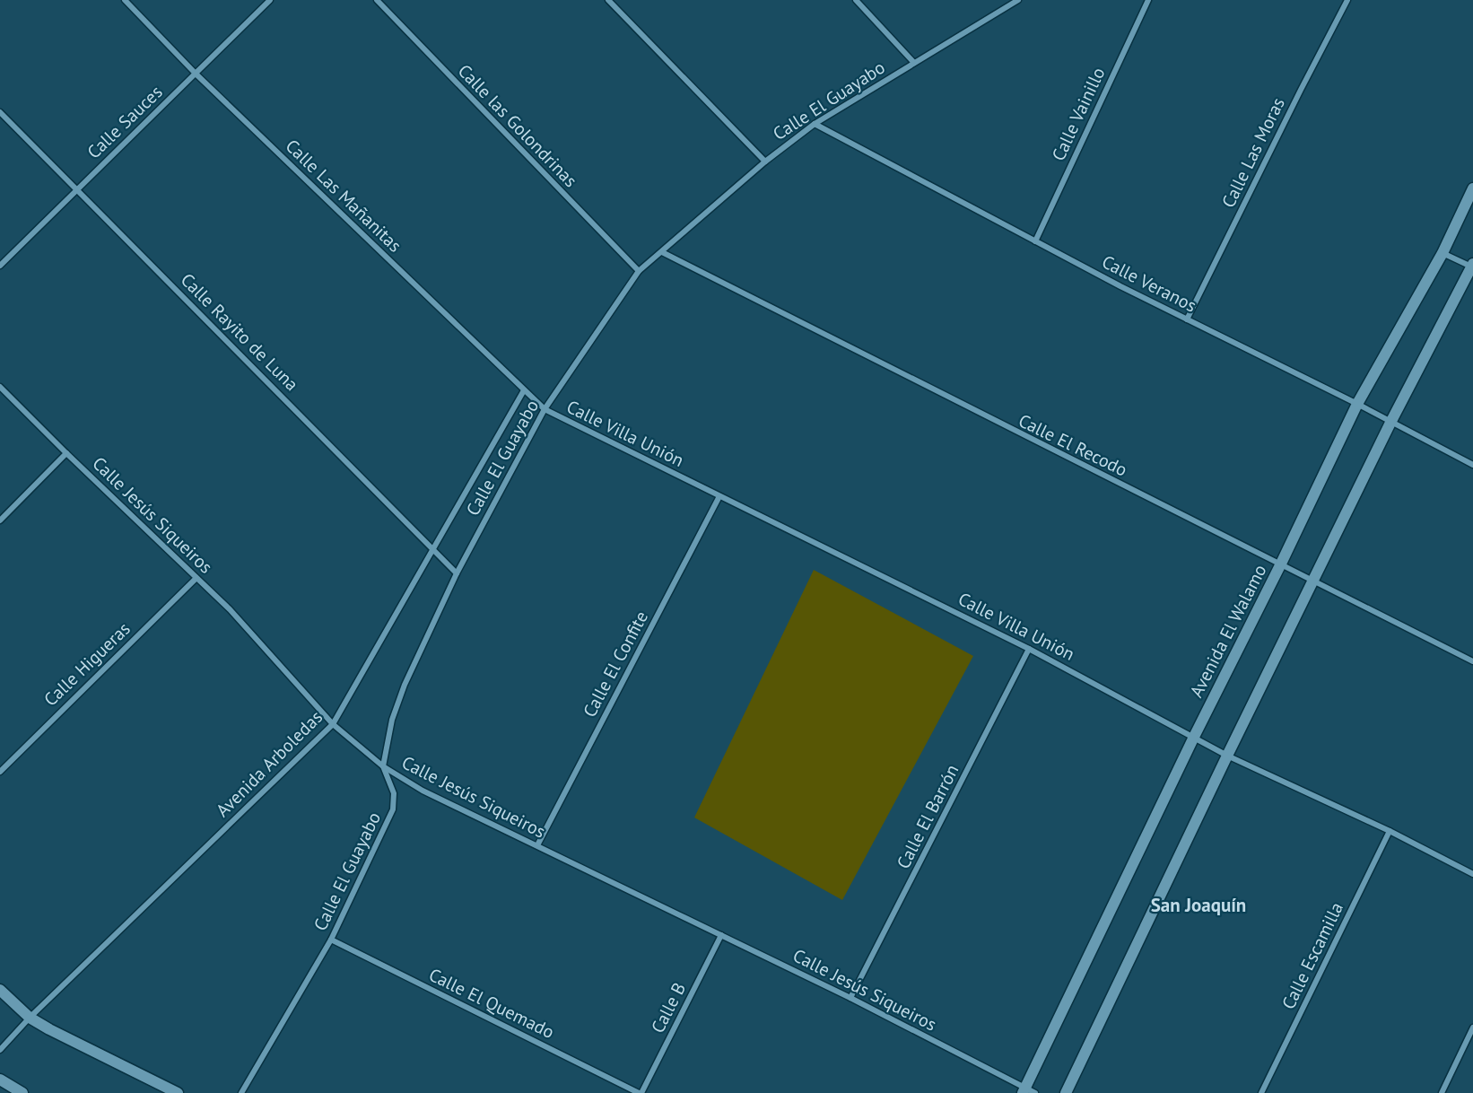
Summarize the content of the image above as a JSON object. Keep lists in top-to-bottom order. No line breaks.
{"streets":{"street":["Calle El Guayabo","Calle Vainillo","Calle Sauces","Calle las Golondrinas","Calle Las Moras","Calle Las Mañanitas","Calle Veranos","Calle Rayito de Luna","Calle Villa Unión","Calle El Recodo","Calle Jesús Siqueiros","Avenida El Walamo","Calle Higueras","Calle El Confite","Avenida Arboledas","Calle El Barrón","Calle Escamilla","Calle El Quemado","Calle B"]},"crossings":[["Calle El Guayabo","Calle las Golondrinas"],["Calle El Guayabo","Calle Las Mañanitas"],["Calle El Guayabo","Calle Veranos"],["Calle El Guayabo","Calle Rayito de Luna"],["Calle El Guayabo","Calle Villa Unión"],["Calle El Guayabo","Calle El Recodo"],["Calle El Guayabo","Calle Jesús Siqueiros"],["Calle El Guayabo","Calle El Quemado"],["Calle Vainillo","Calle Veranos"],["Calle Sauces","Calle Las Mañanitas"],["Calle Sauces","Calle Rayito de Luna"],["Calle Las Moras","Calle Veranos"],["Calle Las Mañanitas","Calle Villa Unión"],["Calle Las Mañanitas","Avenida Arboledas"],["Calle Veranos","Avenida El Walamo"],["Calle Rayito de Luna","Avenida Arboledas"],["Calle Villa Unión","Avenida El Walamo"],["Calle Villa Unión","Calle El Confite"],["Calle Villa Unión","Calle El Barrón"],["Calle Villa Unión","Calle Escamilla"],["Calle El Recodo","Avenida El Walamo"],["Calle Jesús Siqueiros","Avenida El Walamo"],["Calle Jesús Siqueiros","Calle Higueras"],["Calle Jesús Siqueiros","Calle El Confite"],["Calle Jesús Siqueiros","Avenida Arboledas"],["Calle Jesús Siqueiros","Calle El Barrón"],["Calle Jesús Siqueiros","Calle B"],["Calle El Quemado","Calle B"]],"districts":["San Joaquín"]}
